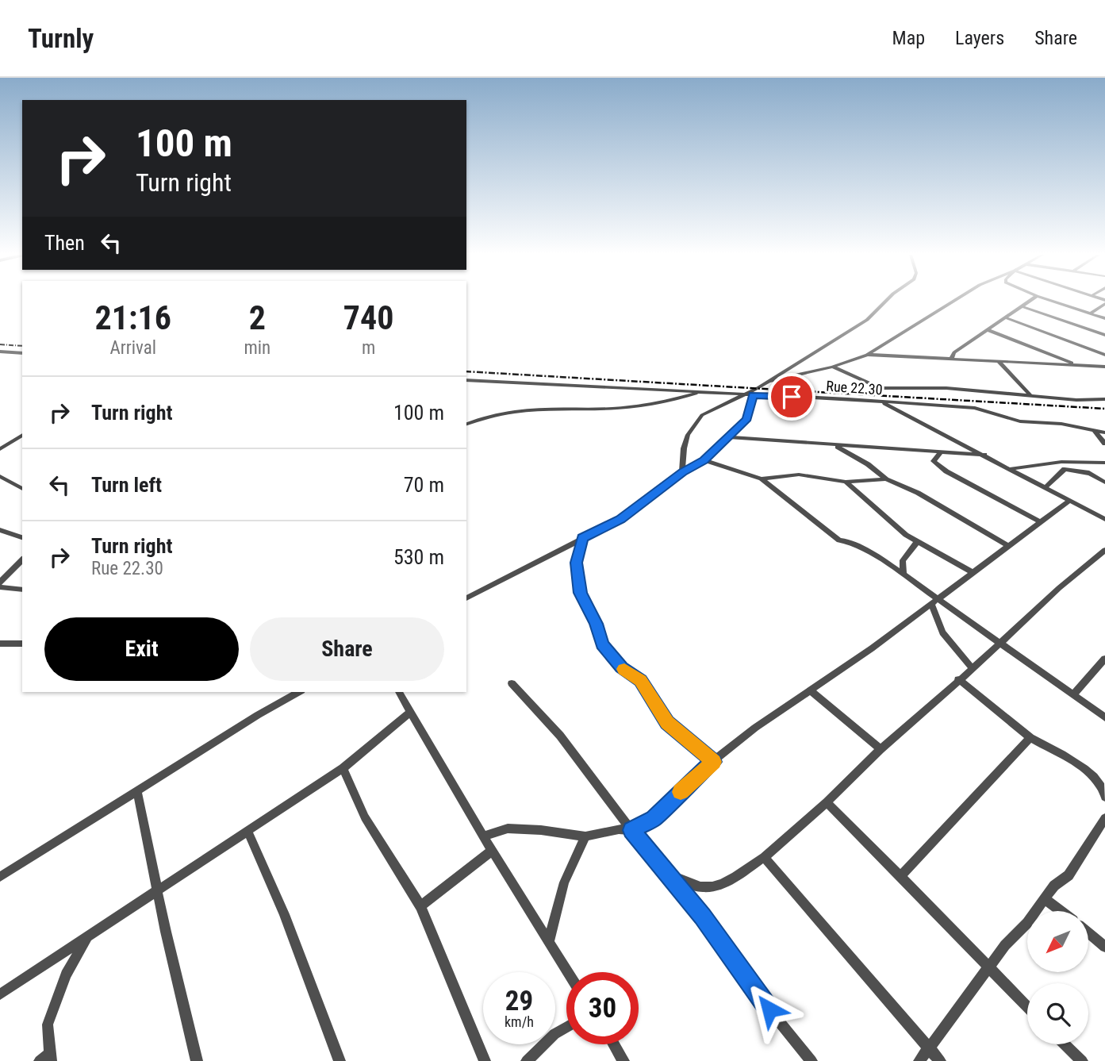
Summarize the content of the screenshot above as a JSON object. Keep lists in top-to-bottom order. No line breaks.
{"streets":{"street":["Rue 22.30"]},"north":"bottom left","page":{"header":"Turnly","nav":["Map","Layers","Share"],"turn":["100 m","Turn right"],"then":"Then","eta":["21:16","Arrival","2","min","740","m"],"list":[{"name":"Turn right","value":"100 m"},{"name":"Turn left","value":"70 m"},{"name":"Turn right","note":"Rue 22.30","value":"530 m"}],"buttons":["Exit","Share"],"speed":"29 km/h","limit":"30"}}
